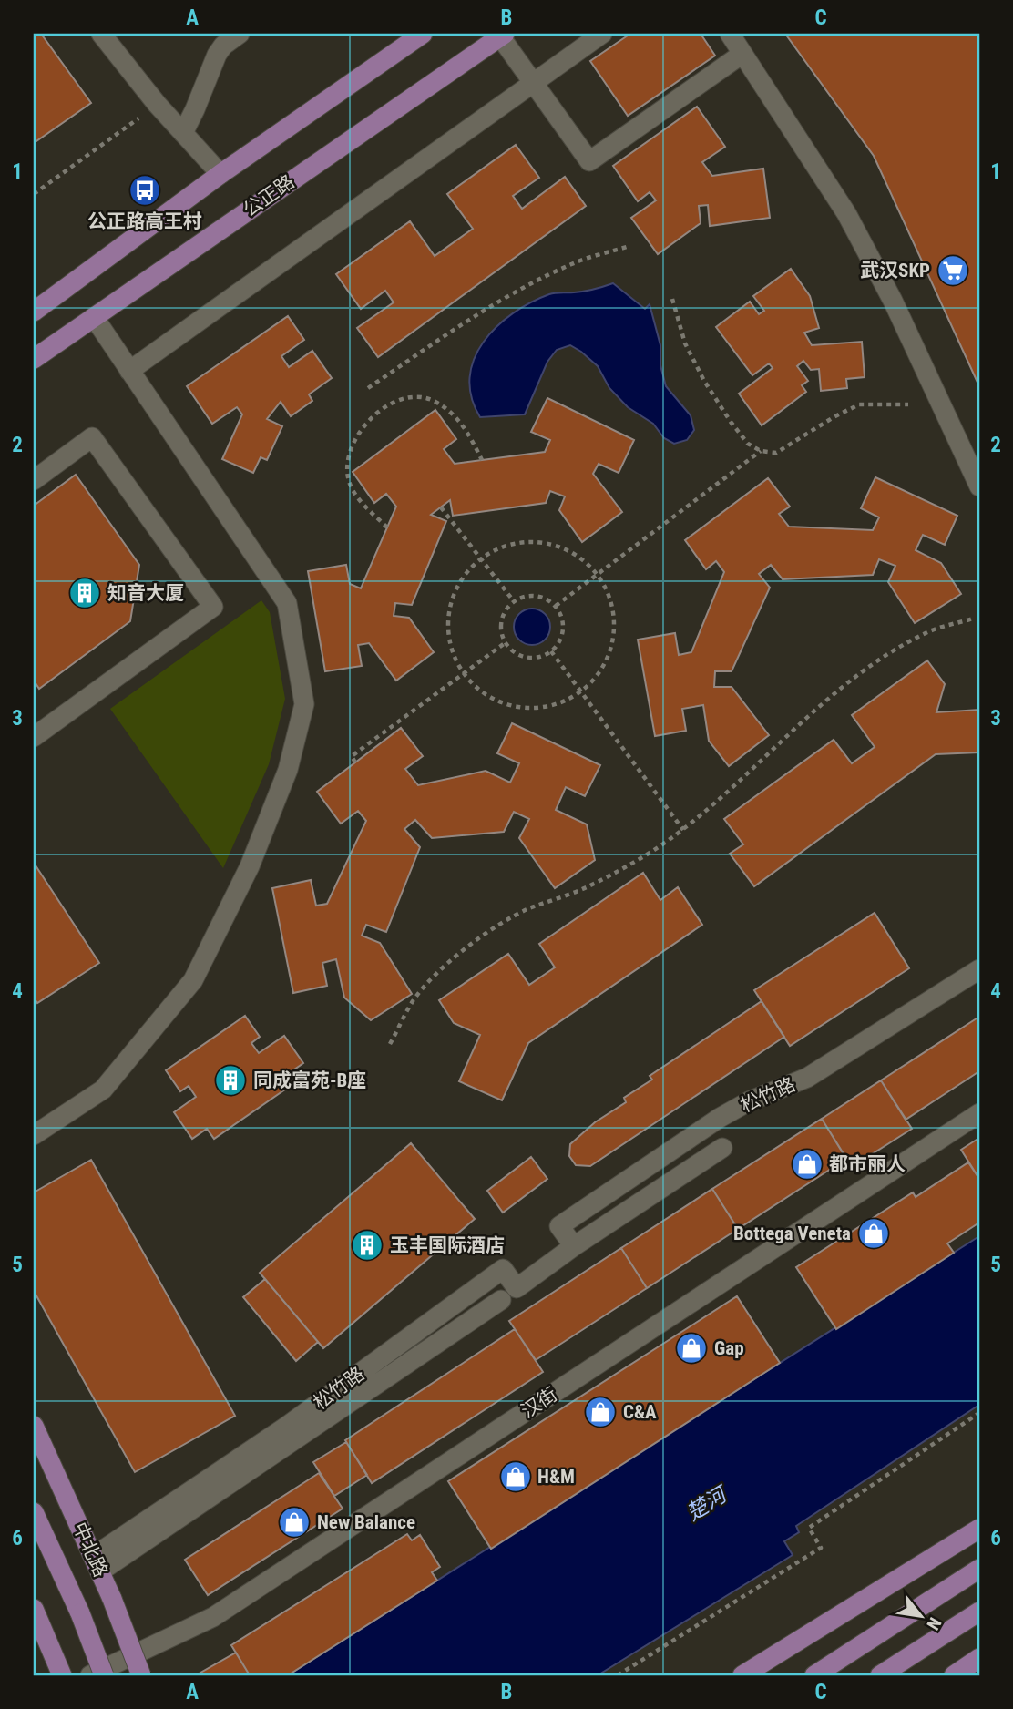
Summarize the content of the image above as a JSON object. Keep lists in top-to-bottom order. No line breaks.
{"streets":{"main road":["公正路","中北路"],"street":["松竹路","汉街"]},"crossings":[["松竹路","中北路"]],"water":["楚河"],"places":{"bus stop":["公正路高王村"],"supermarket":["武汉SKP"],"building":["知音大厦","同成富苑-B座","玉丰国际酒店"],"shop":["都市丽人","Bottega Veneta","Gap","C&A","H&M","New Balance"]},"north":"bottom right","grid":{"columns":["A","B","C"],"rows":["1","2","3","4","5","6"]}}
